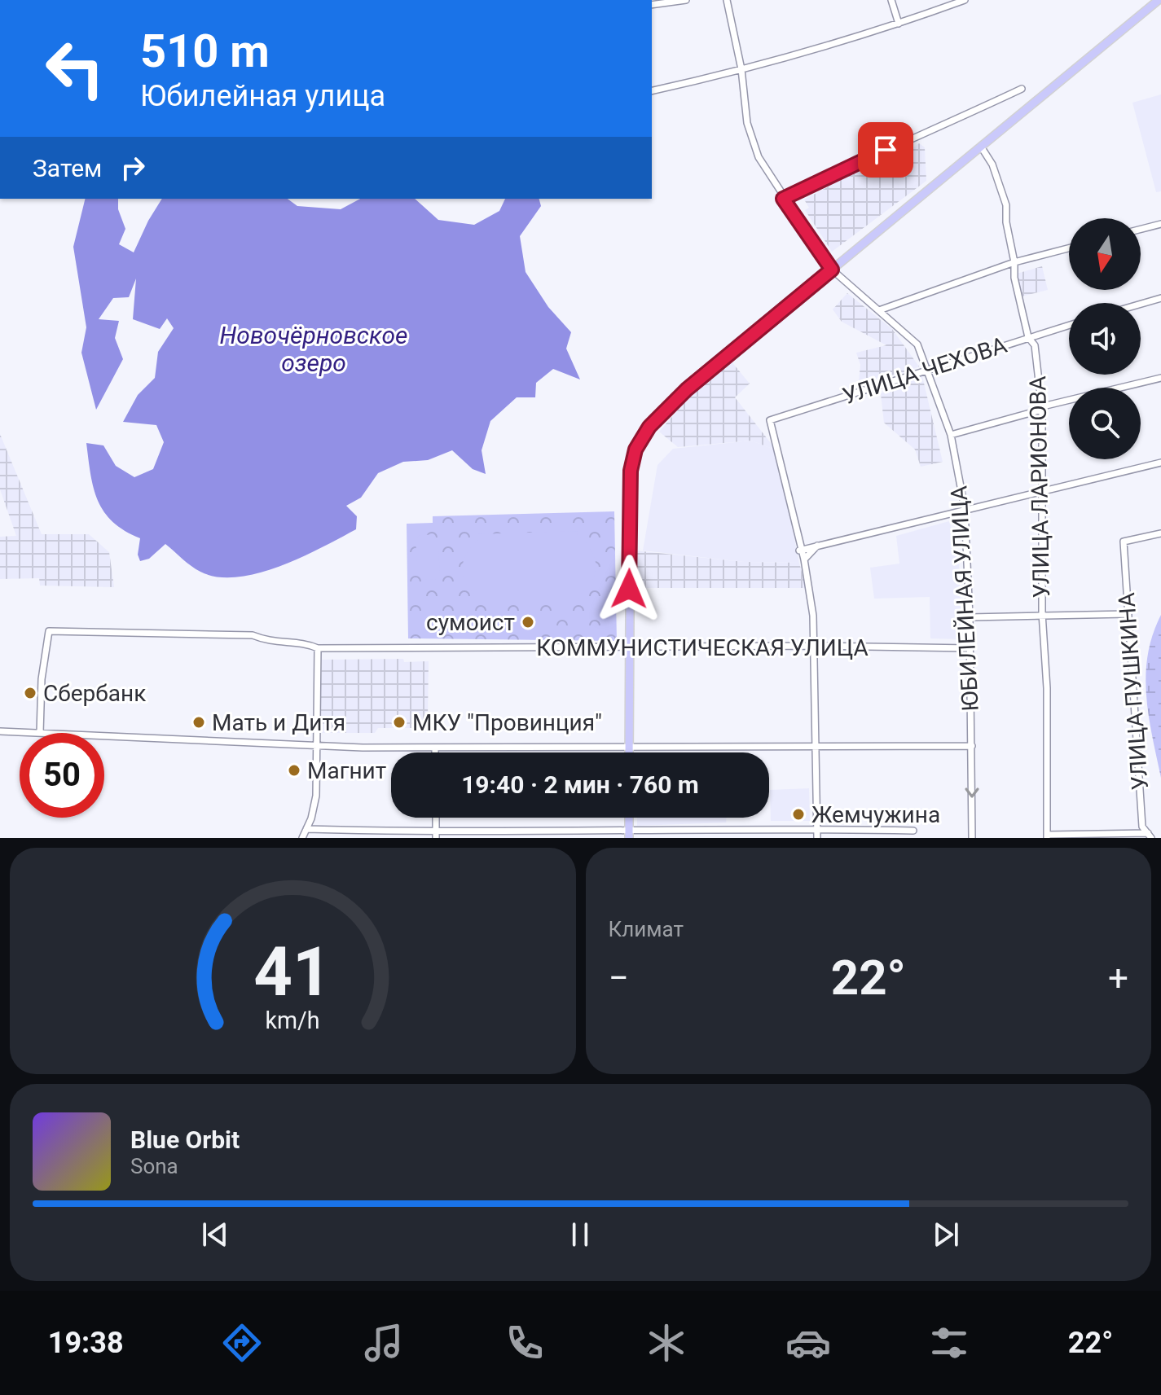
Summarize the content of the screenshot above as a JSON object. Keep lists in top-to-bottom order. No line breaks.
{"streets":{"street":["УЛИЦА ЧЕХОВА","УЛИЦА ЛАРИОНОВА","ЮБИЛЕЙНАЯ УЛИЦА","КОММУНИСТИЧЕСКАЯ УЛИЦА","УЛИЦА ПУШКИНА"]},"crossings":[["УЛИЦА ЧЕХОВА","УЛИЦА ЛАРИОНОВА"],["УЛИЦА ЧЕХОВА","ЮБИЛЕЙНАЯ УЛИЦА"],["ЮБИЛЕЙНАЯ УЛИЦА","КОММУНИСТИЧЕСКАЯ УЛИЦА"]],"water":["Новочёрновское озеро"],"places":["сумоист","Сбербанк","Мать и Дитя","МКУ \"Провинция\"","Магнит","Жемчужина"],"north":"bottom","page":{"turn":["510 m","Юбилейная улица"],"then":"Затем","limit":"50","trip":"19:40 · 2 мин · 760 m","tile":"Климат","heat":["−","22°","+"],"song":["Blue Orbit","Sona"],"tabs":["19:38","22°"],"gauge":["41","km/h"]}}
